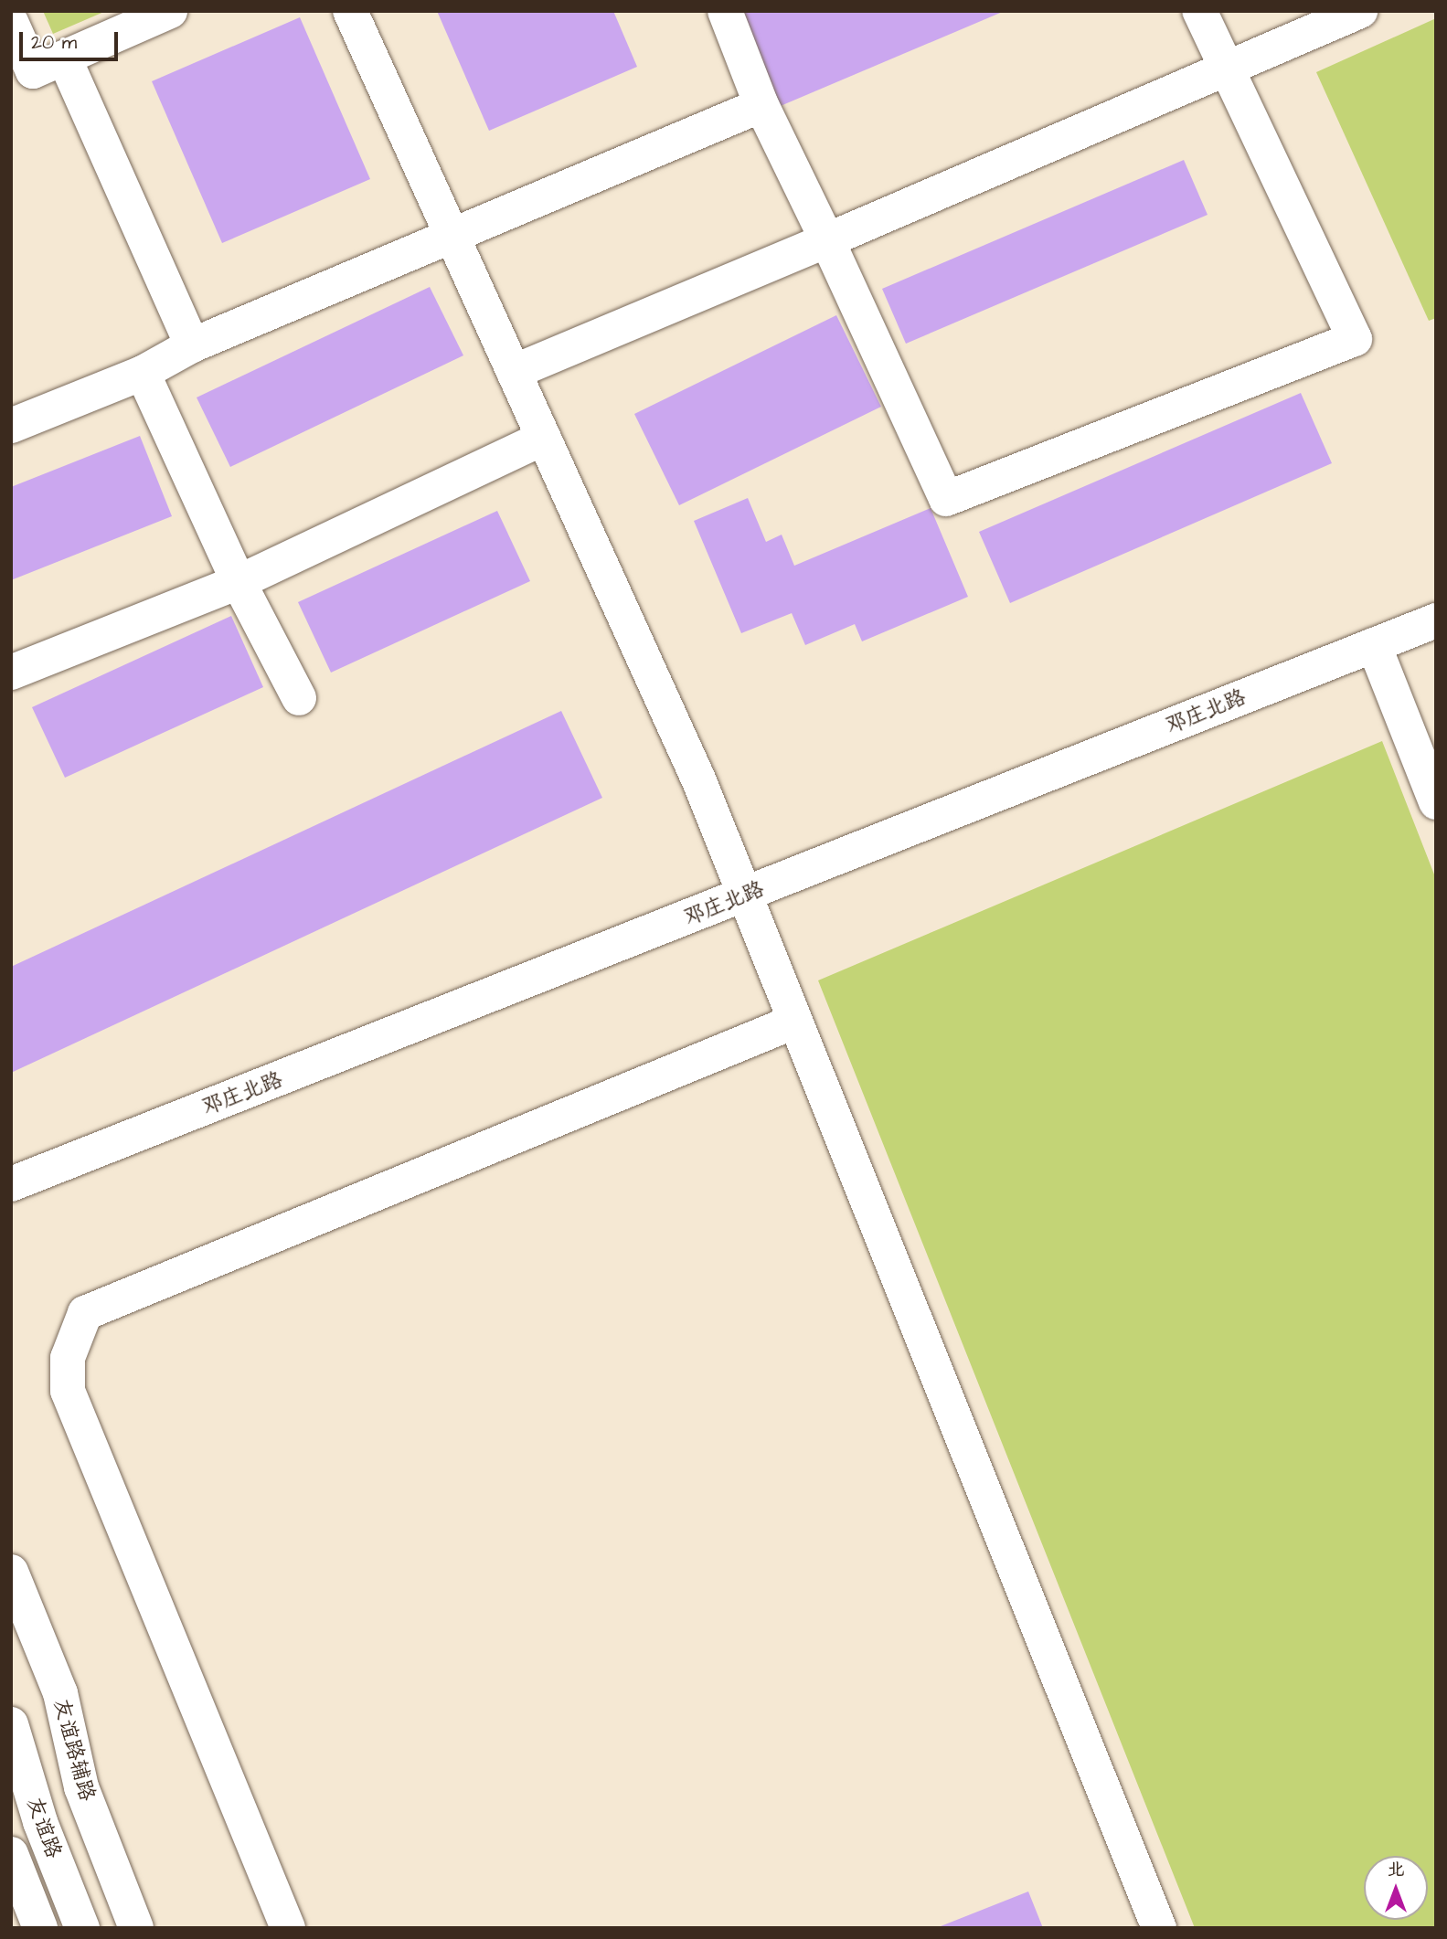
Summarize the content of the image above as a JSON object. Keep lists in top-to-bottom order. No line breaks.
{"streets":{"street":["邓庄北路","友谊路辅路","友谊路"]},"scale_bar":"20 m","north":"top"}
